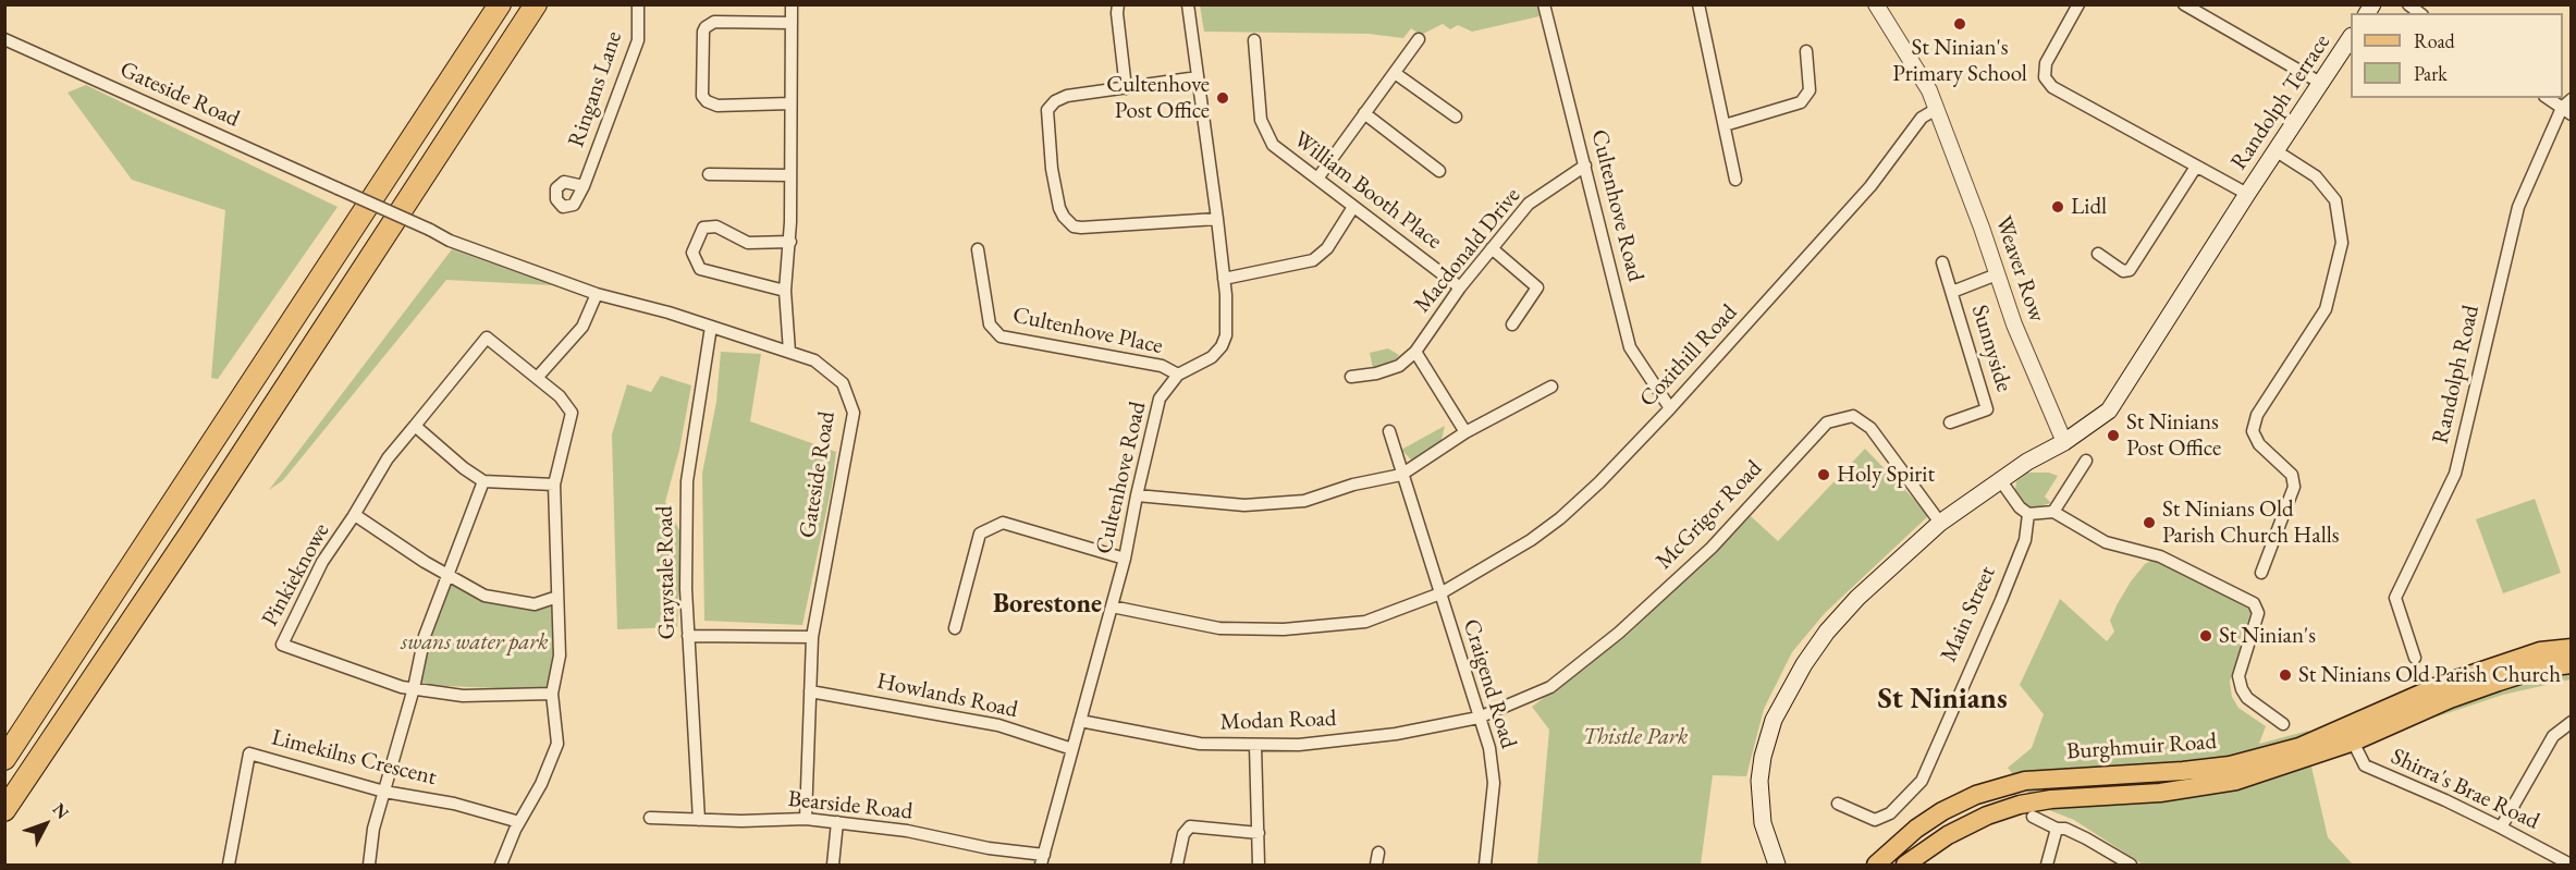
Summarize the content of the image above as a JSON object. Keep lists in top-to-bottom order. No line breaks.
{"streets":{"main road":["Randolph Terrace","Burghmuir Road"],"street":["Ringans Lane","Gateside Road","William Booth Place","Cultenhove Road","Macdonald Drive","Weaver Row","Cultenhove Place","Sunnyside","Coxithill Road","Randolph Road","McGrigor Road","Graystale Road","Pinkieknowe","Main Street","Craigend Road","Howlands Road","Modan Road","Limekilns Crescent","Shirra's Brae Road","Bearside Road"]},"crossings":[["Gateside Road","Graystale Road"],["Gateside Road","Howlands Road"],["Gateside Road","Bearside Road"],["William Booth Place","Macdonald Drive"],["Cultenhove Road","Macdonald Drive"],["Cultenhove Road","Cultenhove Place"],["Cultenhove Road","Coxithill Road"],["Cultenhove Road","Howlands Road"],["Cultenhove Road","Modan Road"],["Cultenhove Road","Bearside Road"],["Weaver Row","Coxithill Road"],["Coxithill Road","Craigend Road"],["McGrigor Road","Craigend Road"],["McGrigor Road","Modan Road"],["Graystale Road","Bearside Road"],["Craigend Road","Modan Road"],["Burghmuir Road","Shirra's Brae Road"]],"districts":["Borestone","St Ninians"],"parks":["swans water park","Thistle Park"],"places":["St Ninian's Primary School","Cultenhove Post Office","Lidl","St Ninians Post Office","Holy Spirit","St Ninians Old Parish Church Halls","St Ninian's","St Ninians Old Parish Church"],"legend":["Road","Park"],"north":"top right"}
